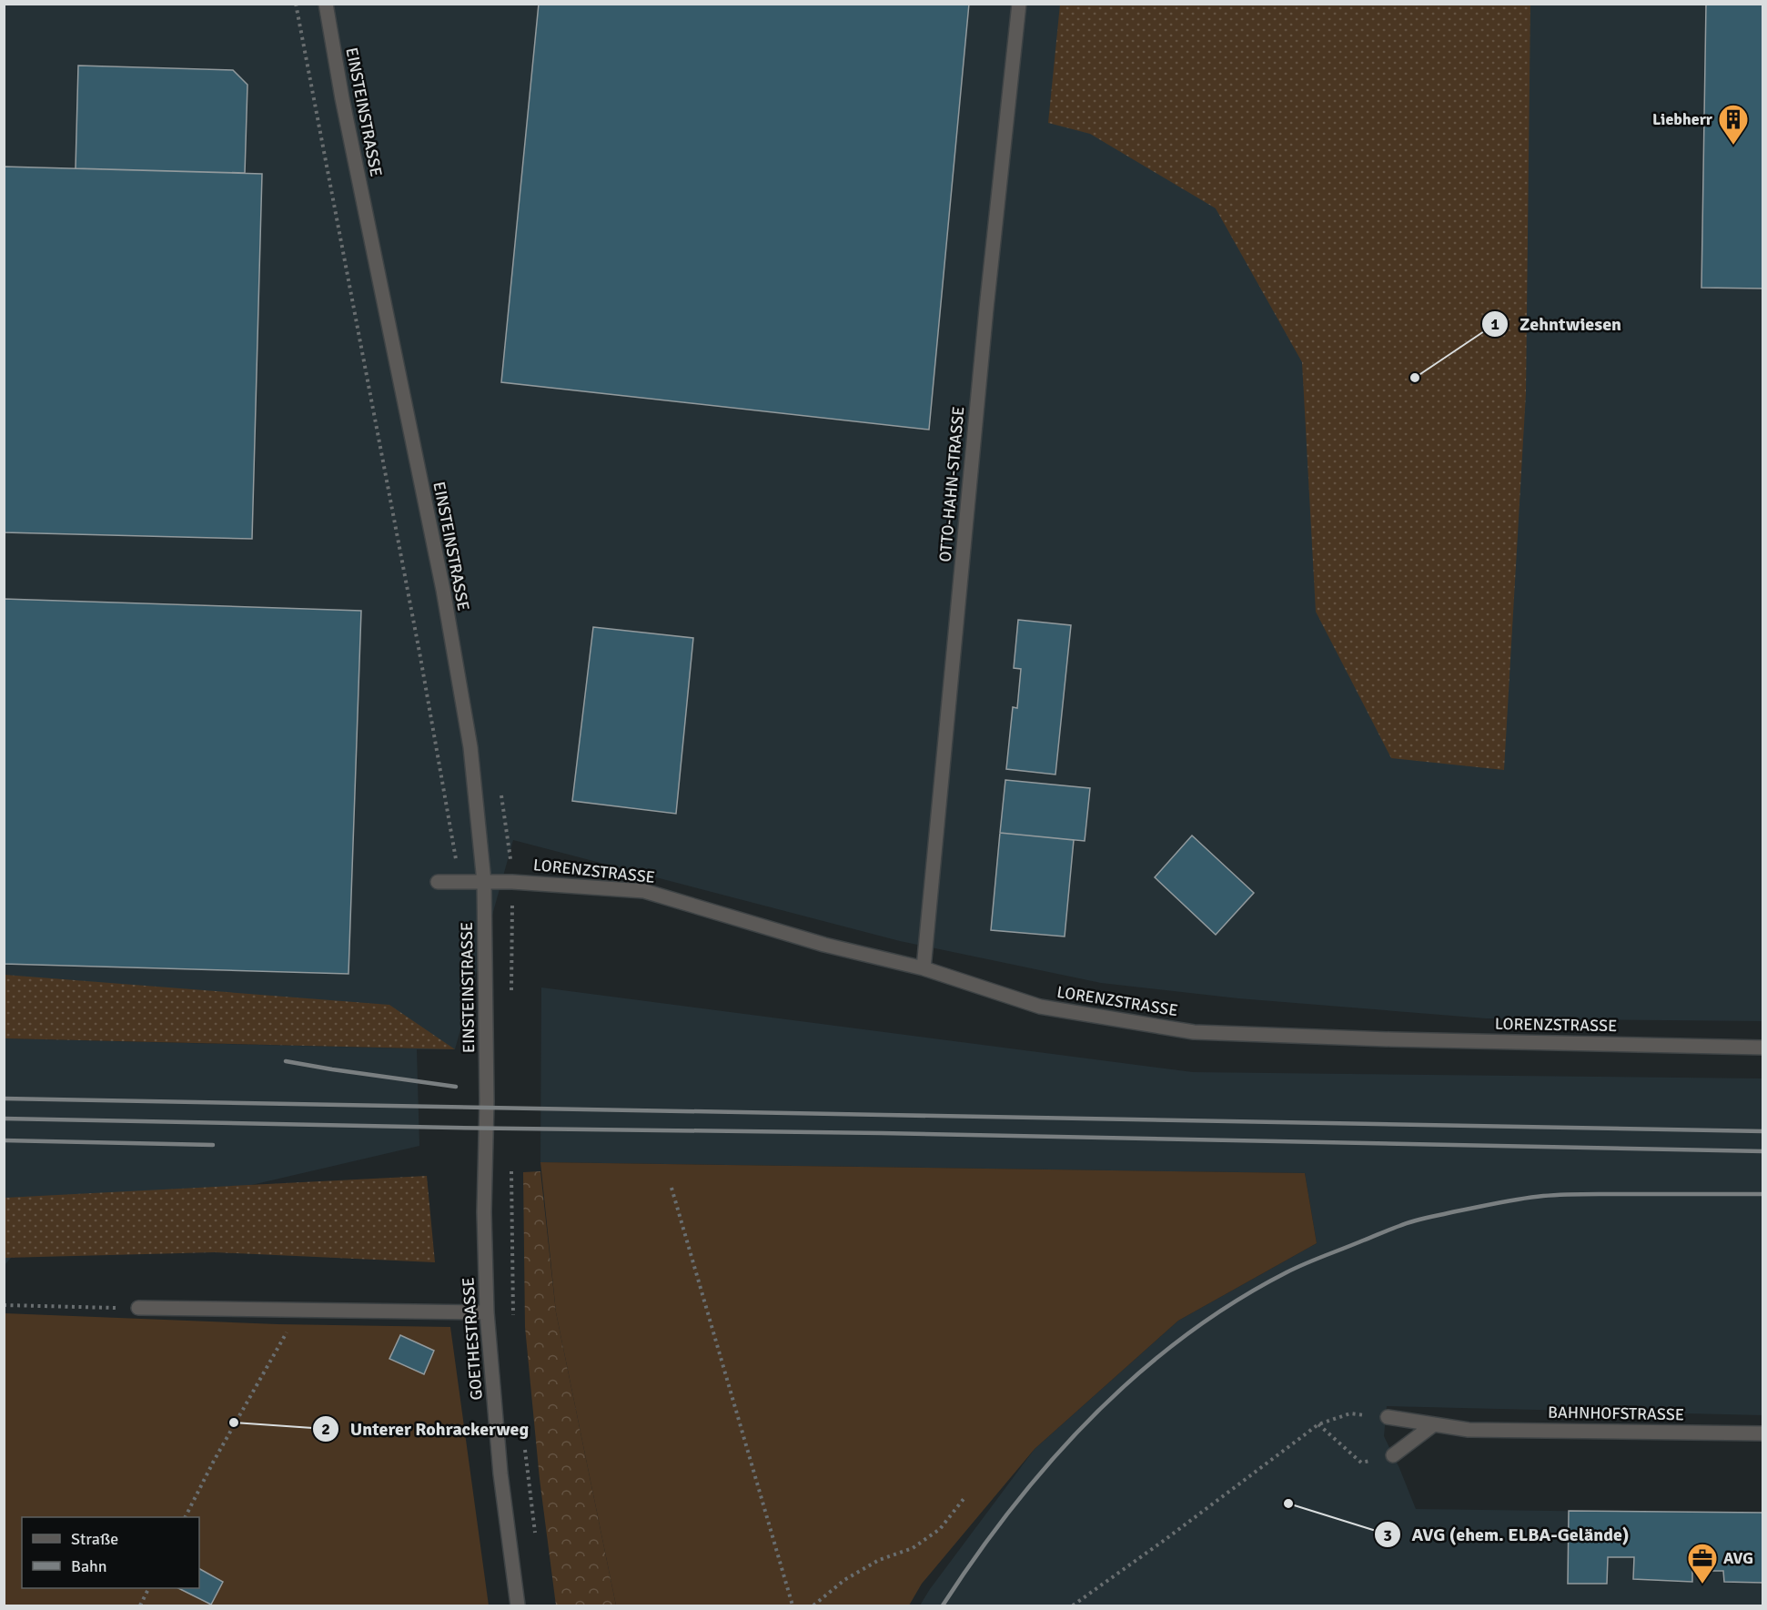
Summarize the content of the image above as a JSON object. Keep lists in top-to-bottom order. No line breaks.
{"streets":{"street":["EINSTEINSTRASSE","OTTO-HAHN-STRASSE","LORENZSTRASSE","GOETHESTRASSE","BAHNHOFSTRASSE"]},"crossings":[["EINSTEINSTRASSE","LORENZSTRASSE"],["EINSTEINSTRASSE","GOETHESTRASSE"],["OTTO-HAHN-STRASSE","LORENZSTRASSE"]],"places":{"building":["Liebherr"],"other":["Zehntwiesen","Unterer Rohrackerweg","AVG (ehem. ELBA-Gelände)"],"office":["AVG"]},"legend":["Straße","Bahn"]}
